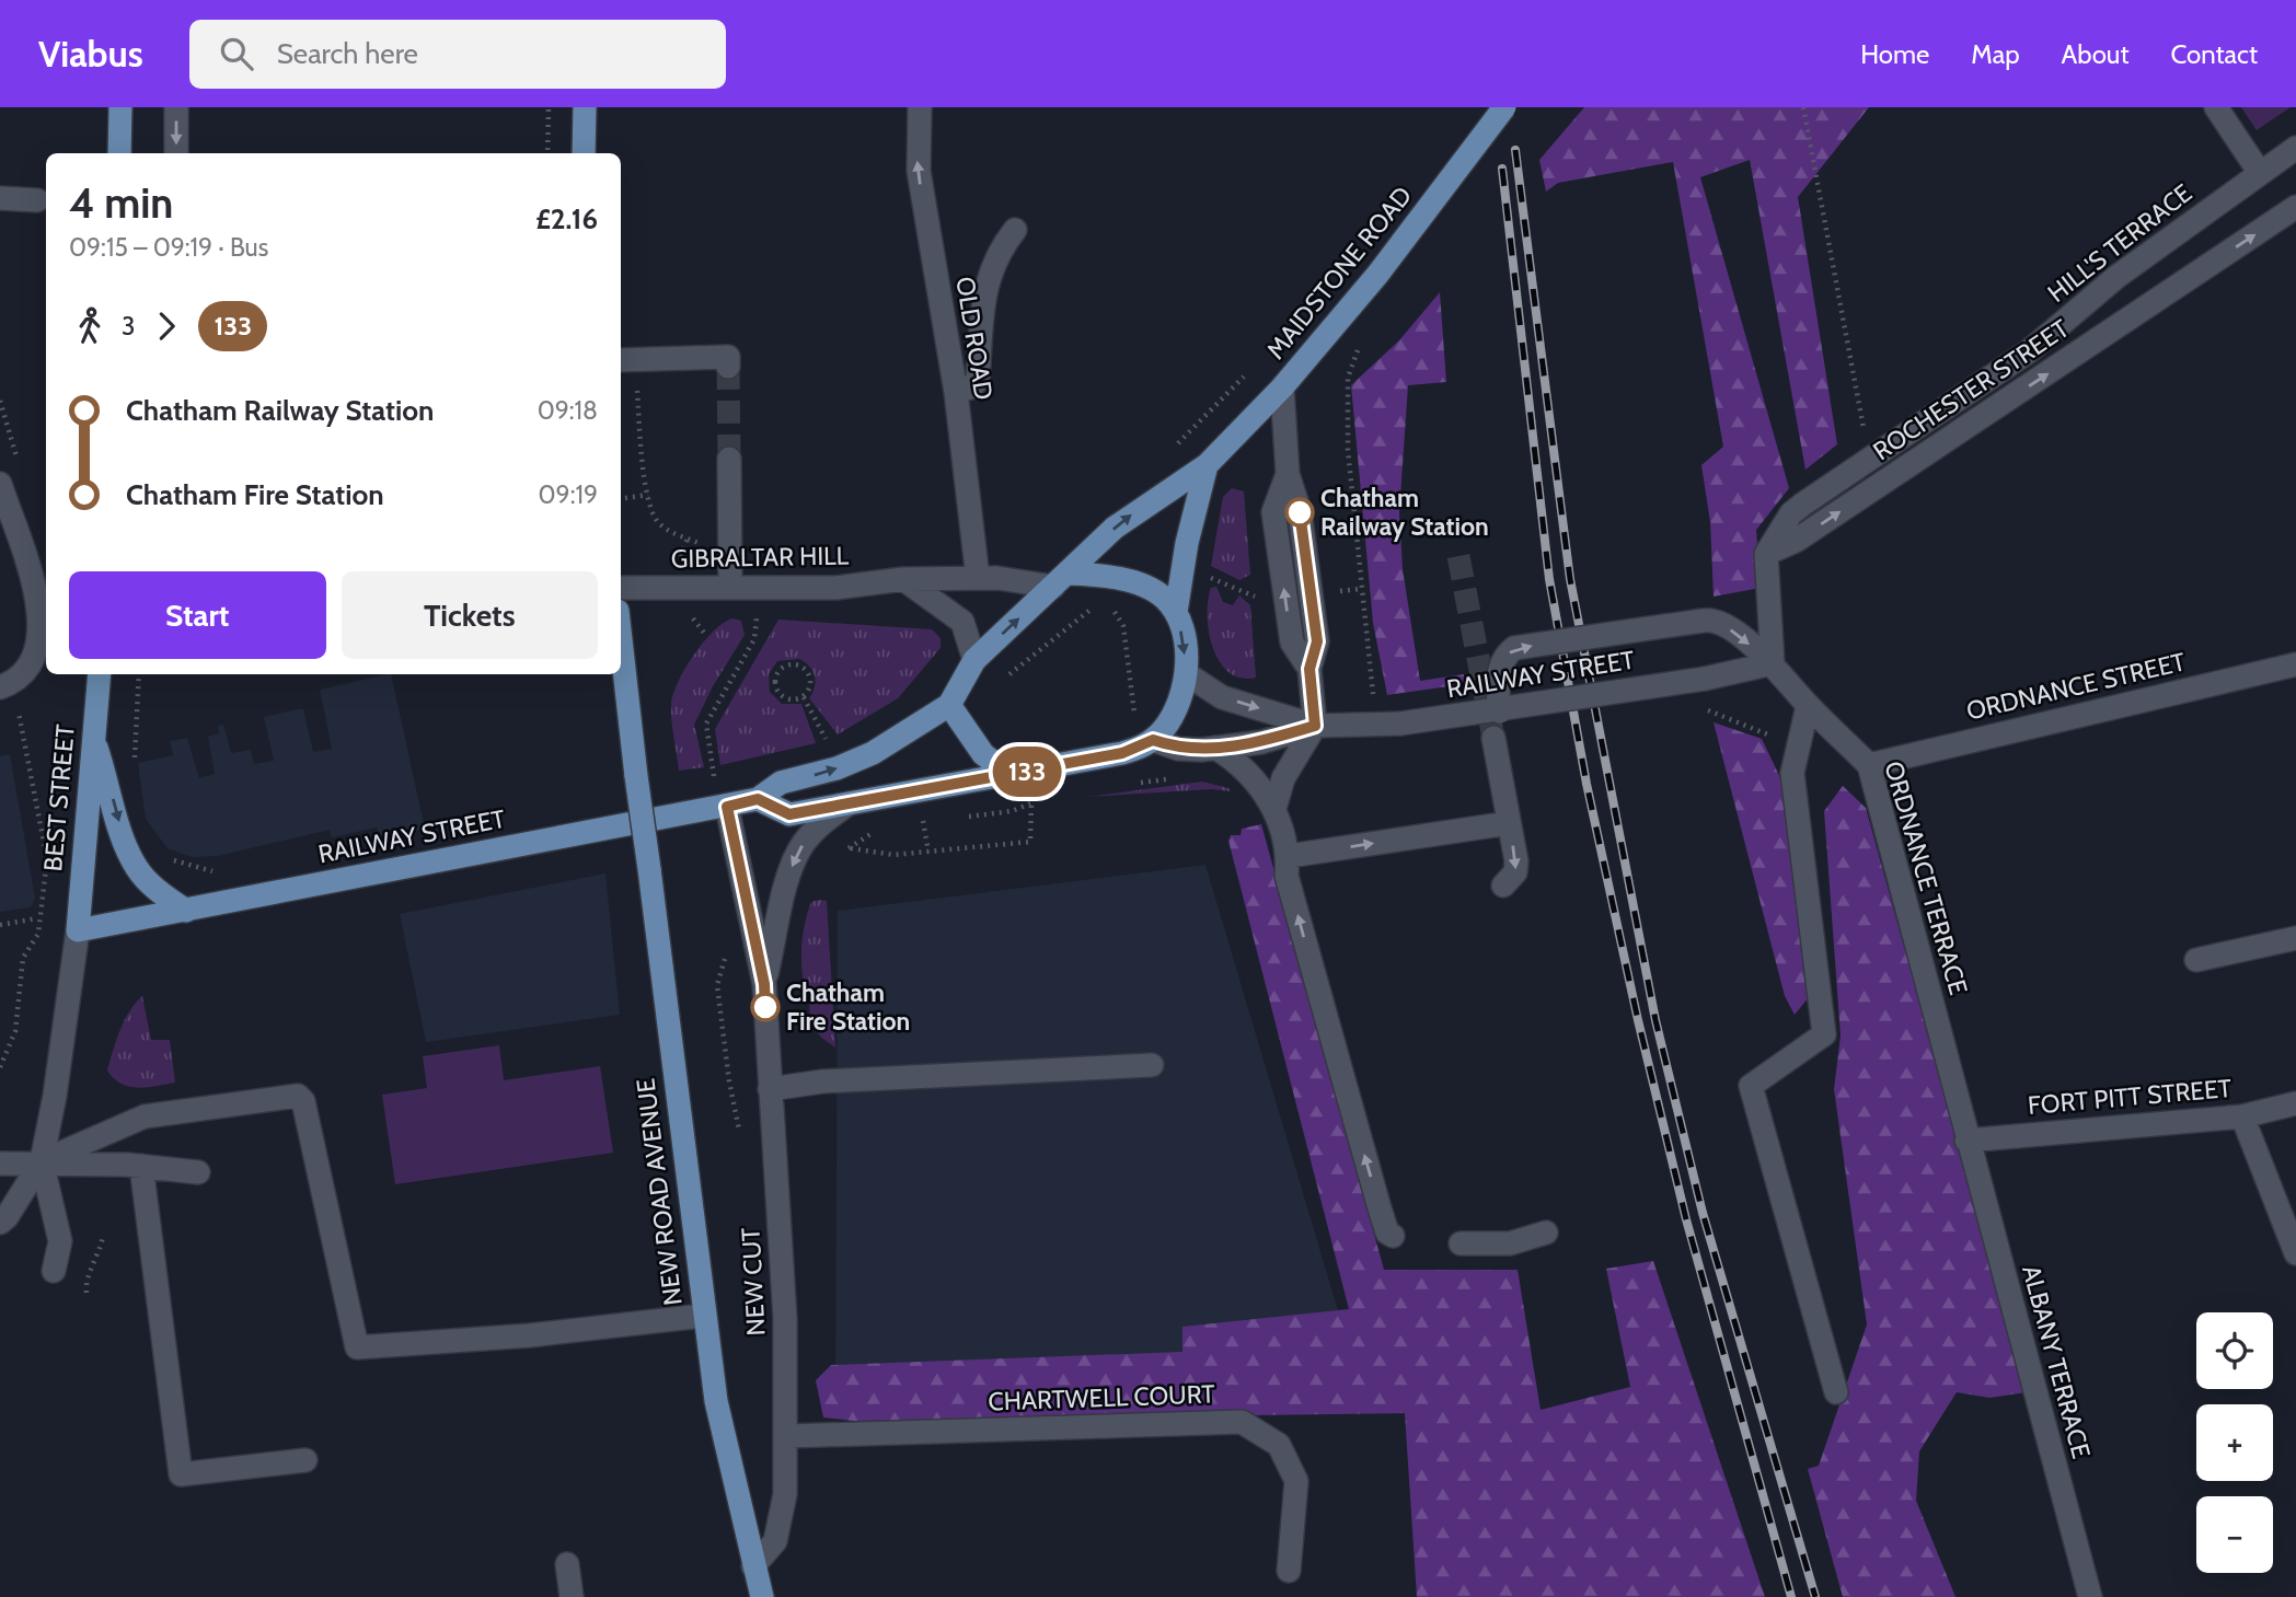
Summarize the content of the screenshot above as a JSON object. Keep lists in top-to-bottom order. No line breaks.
{"streets":{"main road":["MAIDSTONE ROAD","RAILWAY STREET","BEST STREET","NEW ROAD AVENUE"],"street":["HILL'S TERRACE","OLD ROAD","ROCHESTER STREET","GIBRALTAR HILL","ORDNANCE STREET","ORDNANCE TERRACE","FORT PITT STREET","NEW CUT","ALBANY TERRACE","CHARTWELL COURT"]},"crossings":[["HILL'S TERRACE","ROCHESTER STREET"],["MAIDSTONE ROAD","GIBRALTAR HILL"],["MAIDSTONE ROAD","RAILWAY STREET"],["OLD ROAD","GIBRALTAR HILL"],["GIBRALTAR HILL","RAILWAY STREET"],["RAILWAY STREET","BEST STREET"],["RAILWAY STREET","ORDNANCE TERRACE"],["RAILWAY STREET","NEW CUT"],["ORDNANCE STREET","ORDNANCE TERRACE"],["ORDNANCE TERRACE","FORT PITT STREET"],["ORDNANCE TERRACE","ALBANY TERRACE"],["FORT PITT STREET","ALBANY TERRACE"],["NEW ROAD AVENUE","NEW CUT"],["NEW CUT","CHARTWELL COURT"]],"one_way":["OLD ROAD","ROCHESTER STREET"],"places":["Chatham Railway Station","Chatham Fire Station"],"lines":["bus line 133"],"page":{"header":"Viabus","search":"Search here","nav":["Home","Map","About","Contact"],"on_map":"133","heading":["4 min","09:15 – 09:19 · Bus","£2.16"],"legs":["3","133"],"list":[{"name":"Chatham Railway Station","value":"09:18"},{"name":"Chatham Fire Station","value":"09:19"}],"buttons":["Start","Tickets"],"map_buttons":["+","−"]}}
